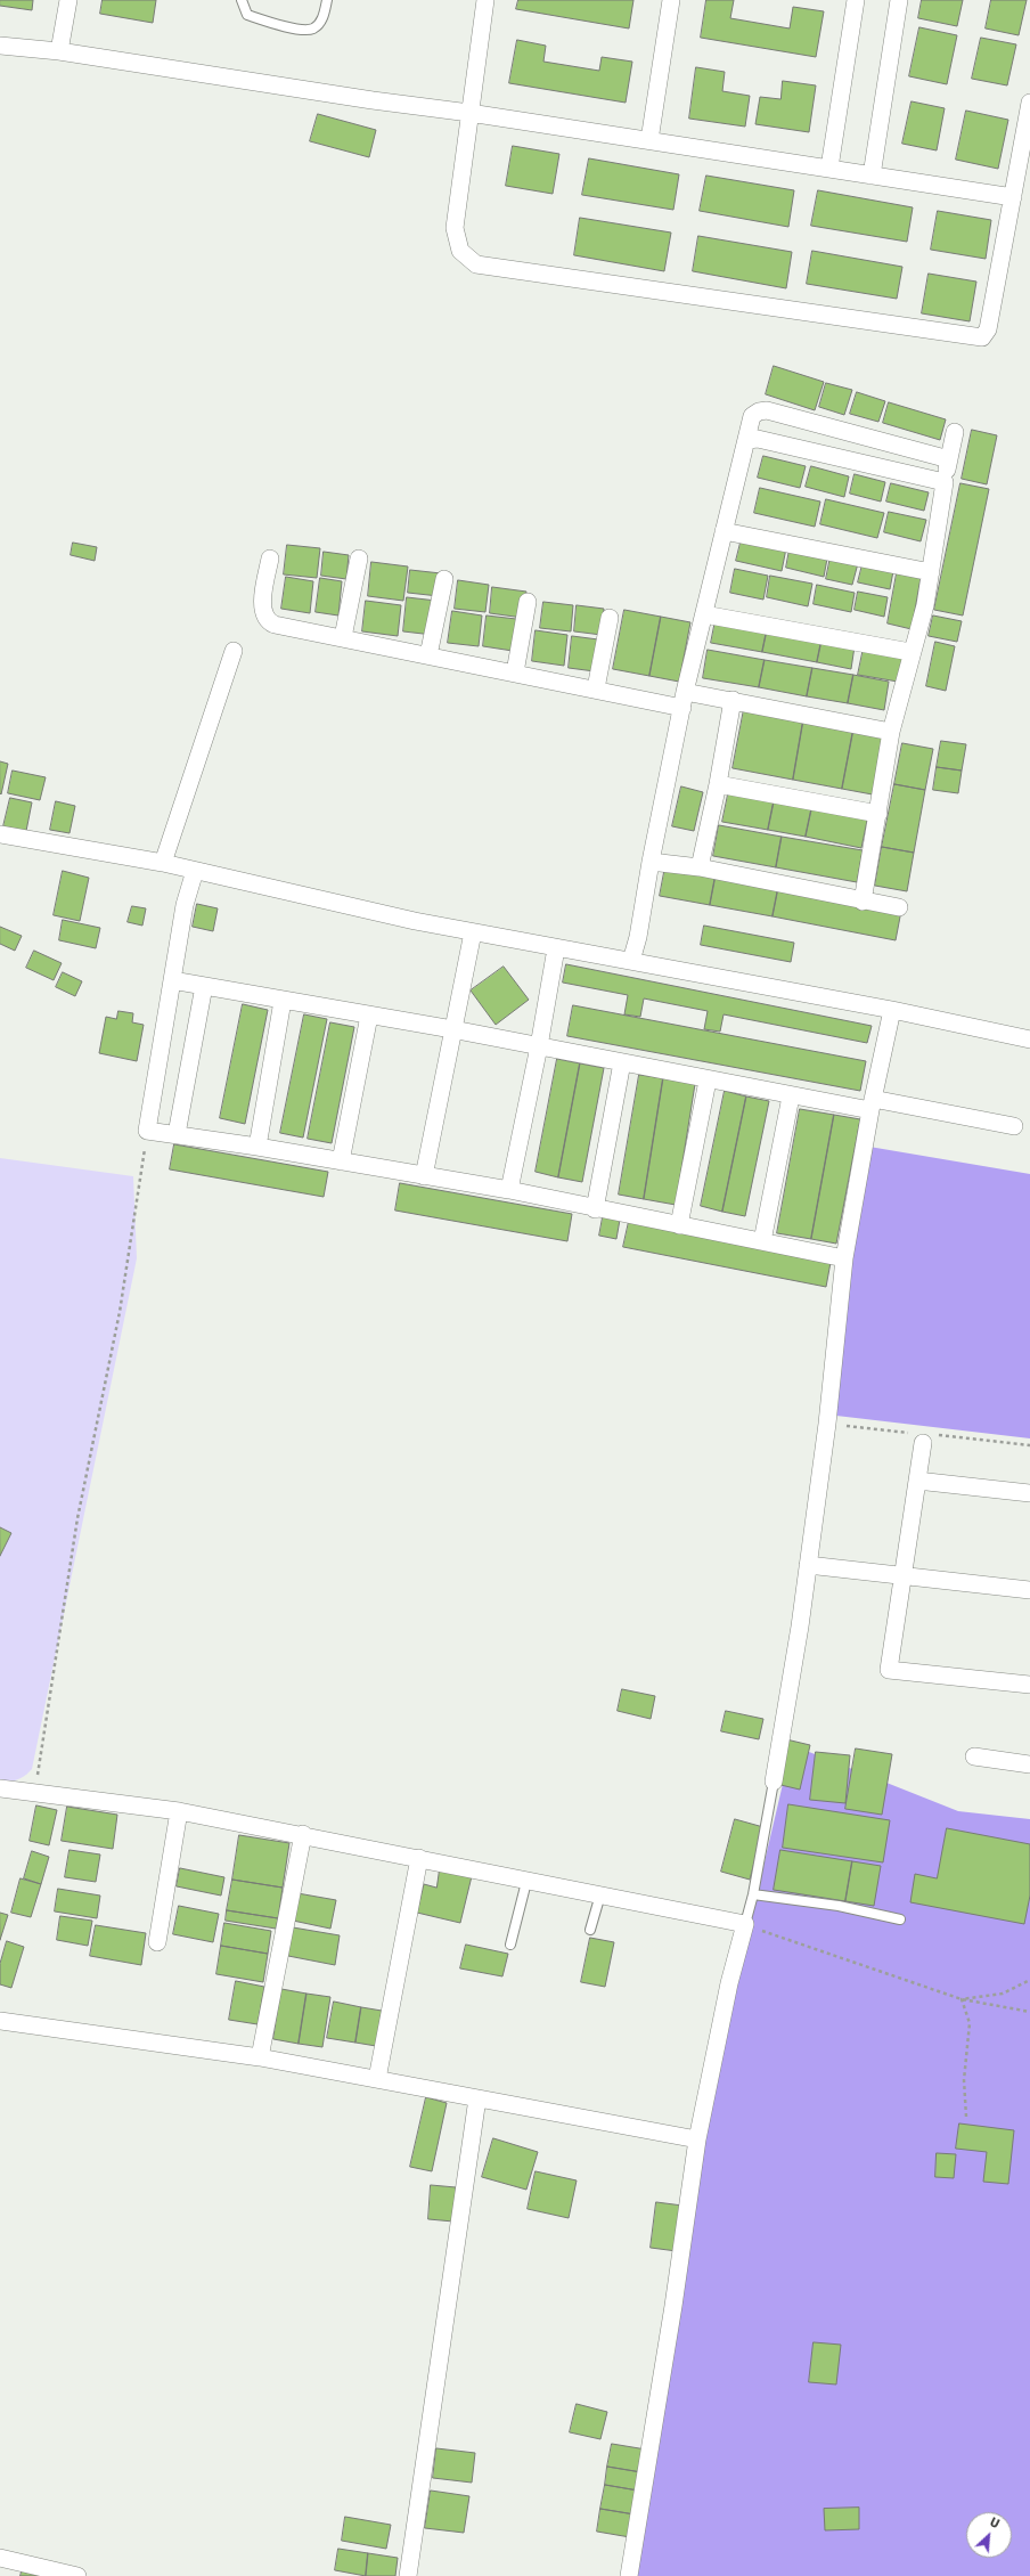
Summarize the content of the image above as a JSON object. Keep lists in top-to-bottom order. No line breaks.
{"north":"top right"}
